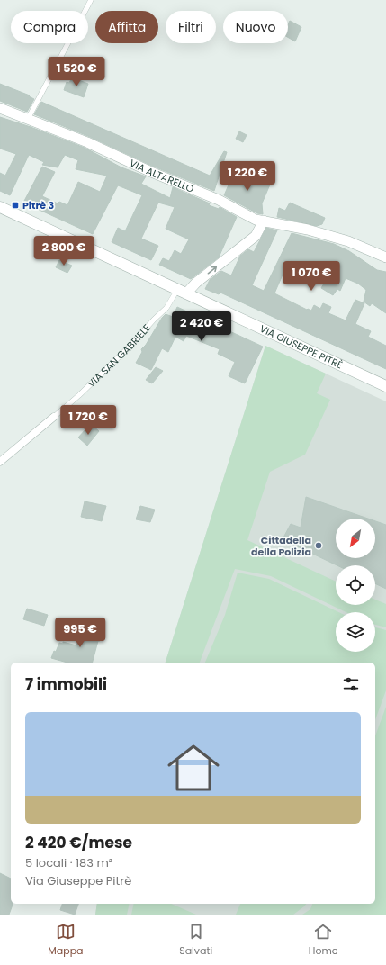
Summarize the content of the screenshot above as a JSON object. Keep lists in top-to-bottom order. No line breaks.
{"streets":{"street":["VIA ALTARELLO","VIA GIUSEPPE PITRÈ","VIA SAN GABRIELE"]},"crossings":[["VIA ALTARELLO","VIA SAN GABRIELE"],["VIA GIUSEPPE PITRÈ","VIA SAN GABRIELE"]],"one_way":["VIA SAN GABRIELE"],"places":{"transit":["Pitrè 3"],"other":["Cittadella della Polizia"]},"north":"bottom left","page":{"chip":["Compra","Affitta","Filtri","Nuovo"],"price":["1 520 €","1 220 €","2 800 €","1 070 €","2 420 €","1 720 €","995 €"],"heading":"7 immobili","list":[{"name":"2 420 €/mese","note":"5 locali · 183 m² · Via Giuseppe Pitrè"}],"tabs":["Mappa","Salvati","Home"]}}
